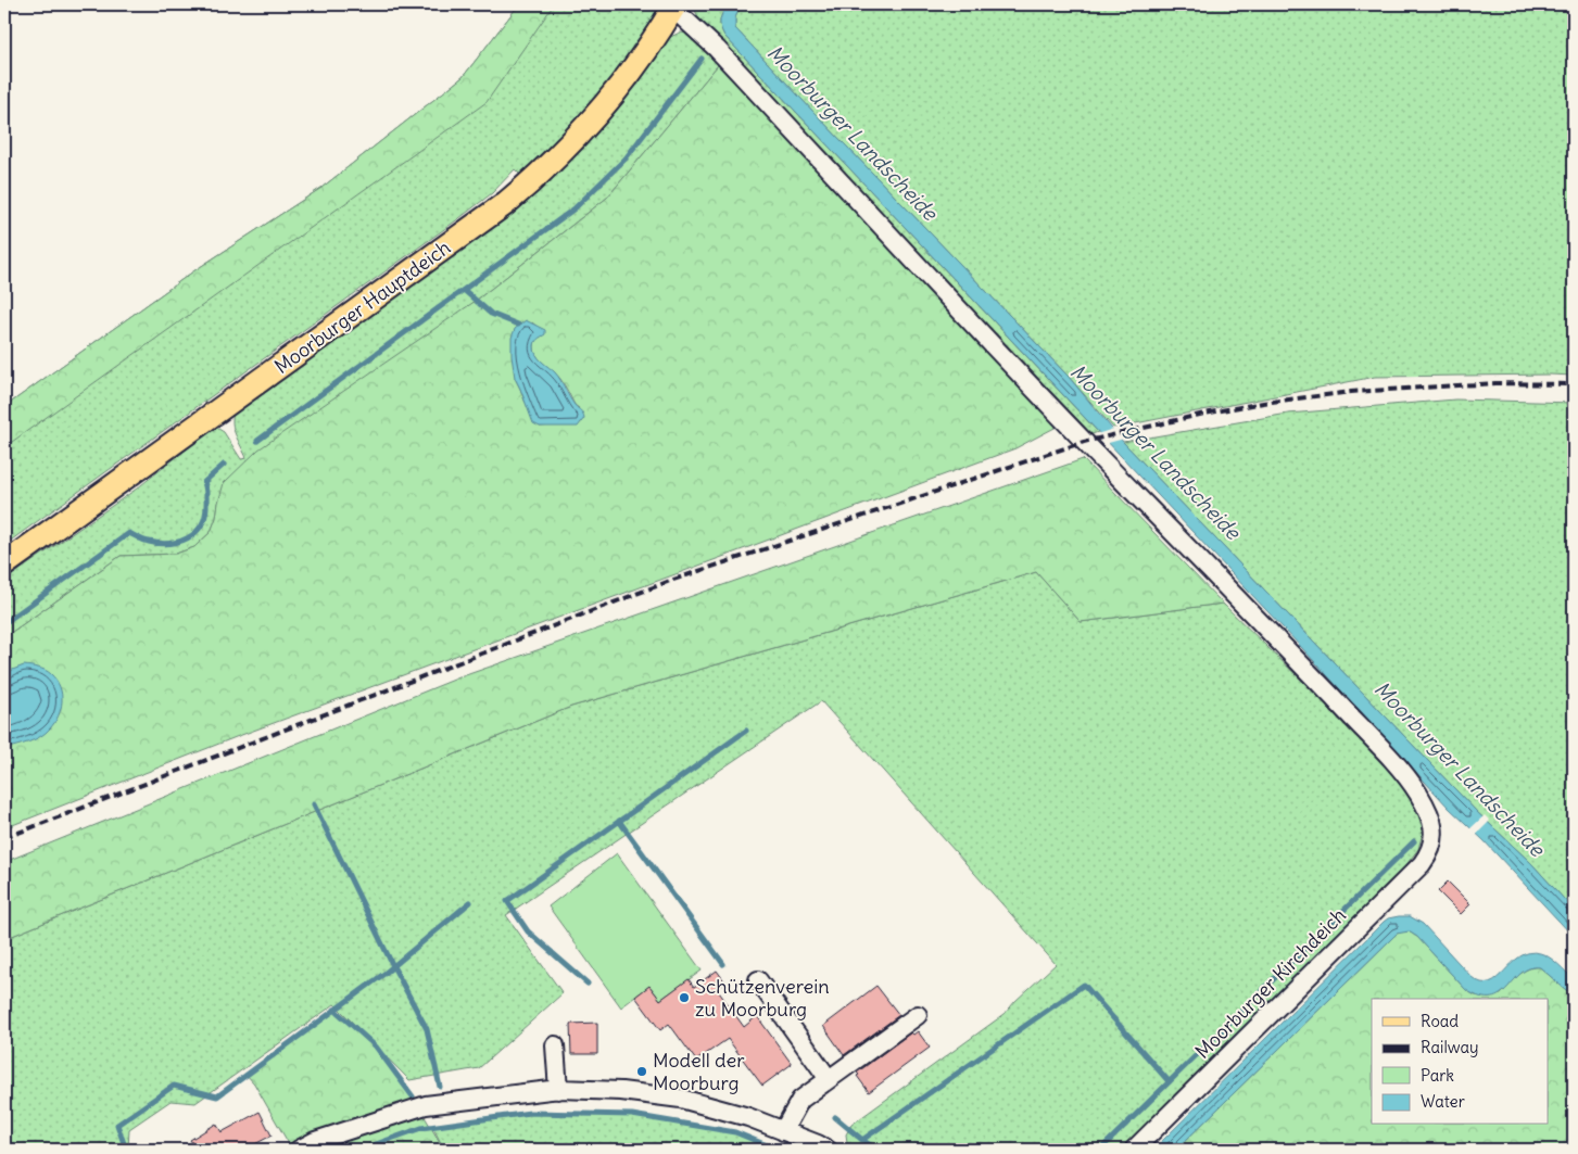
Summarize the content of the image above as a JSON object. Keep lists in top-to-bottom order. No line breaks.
{"streets":{"main road":["Moorburger Hauptdeich"],"street":["Moorburger Kirchdeich"]},"crossings":[["Moorburger Hauptdeich","Moorburger Kirchdeich"]],"water":["Moorburger Landscheide"],"places":["Schützenverein zu Moorburg","Modell der Moorburg"],"legend":["Road","Railway","Park","Water"]}
